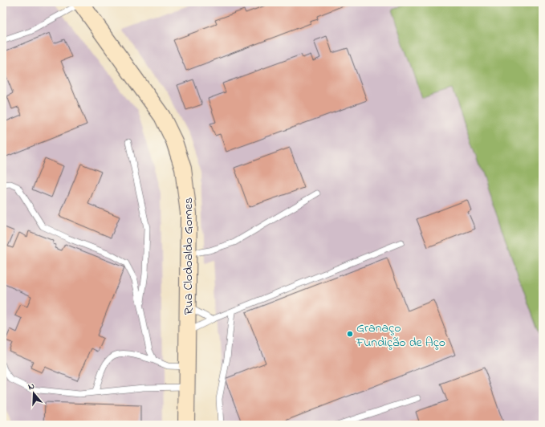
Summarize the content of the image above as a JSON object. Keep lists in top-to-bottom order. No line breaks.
{"streets":{"main road":["Rua Clodoaldo Gomes"]},"places":["Granaço Fundição de Aço"],"north":"top"}
